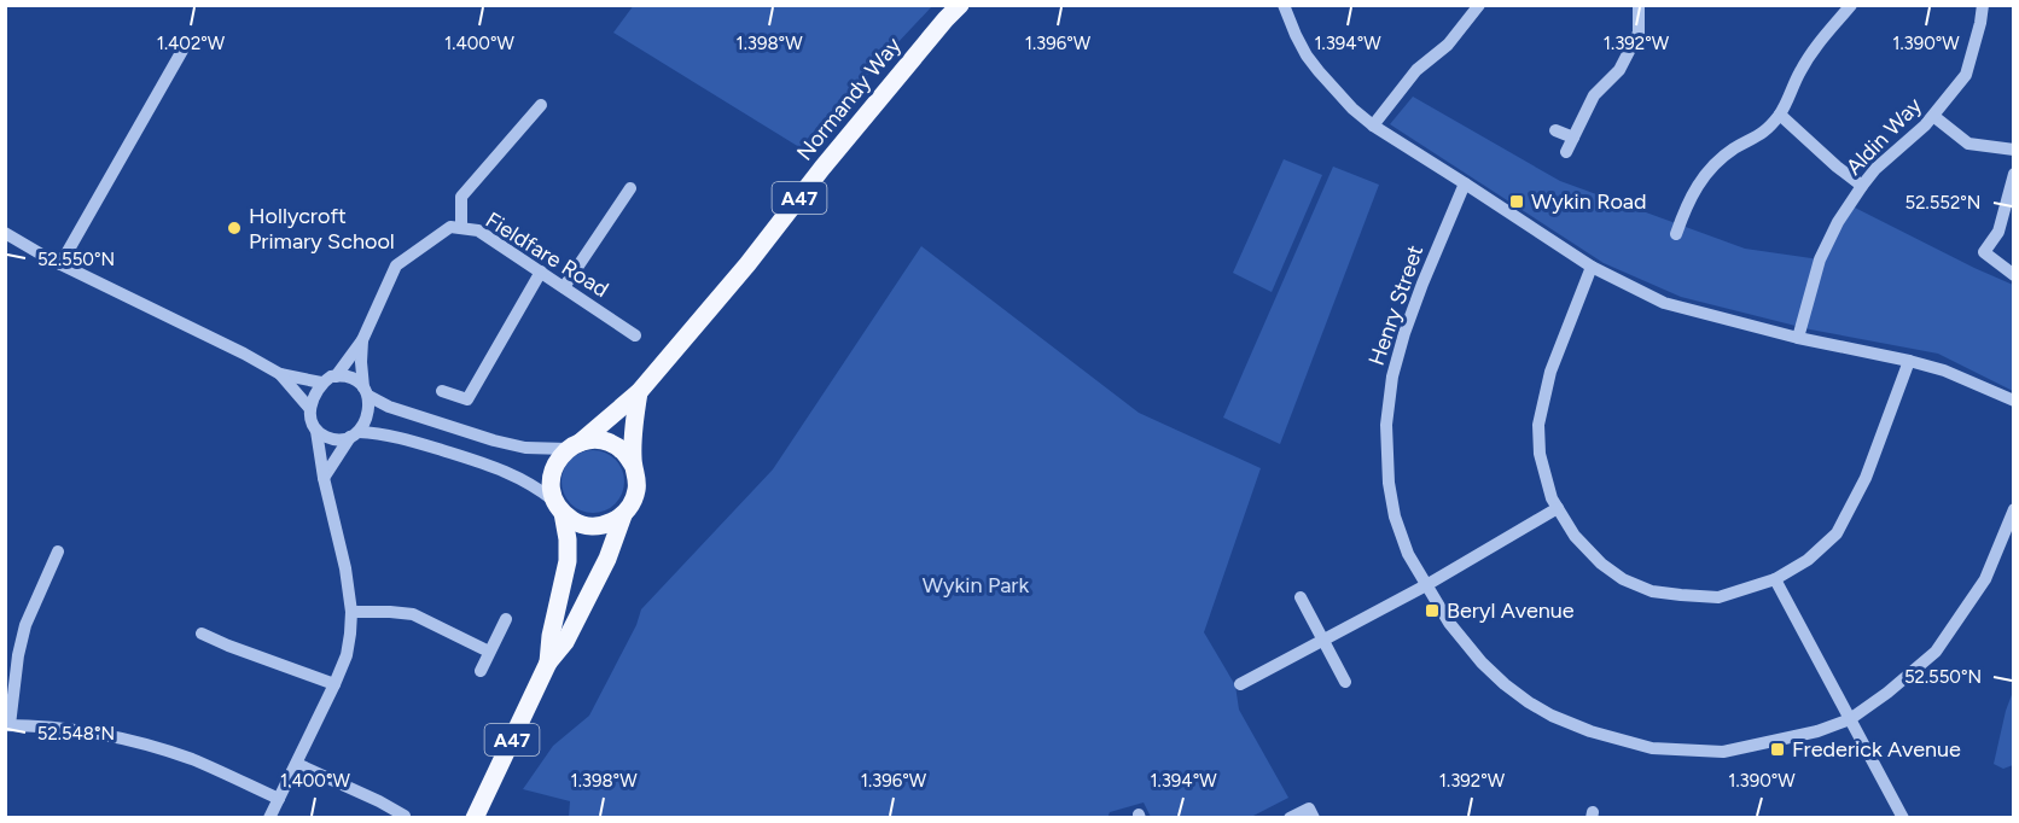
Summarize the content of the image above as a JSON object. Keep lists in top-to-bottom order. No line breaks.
{"streets":{"main road":["Normandy Way","A47"],"street":["Aldin Way","Fieldfare Road","Henry Street"]},"crossings":[["Normandy Way","A47"]],"parks":["Wykin Park"],"places":{"transit":["Wykin Road","Beryl Avenue","Frederick Avenue"],"other":["Hollycroft Primary School"]},"coordinates":["1.402°W","1.400°W","1.398°W","1.396°W","1.394°W","1.392°W","1.390°W","52.552°N","52.550°N","52.548°N"]}
